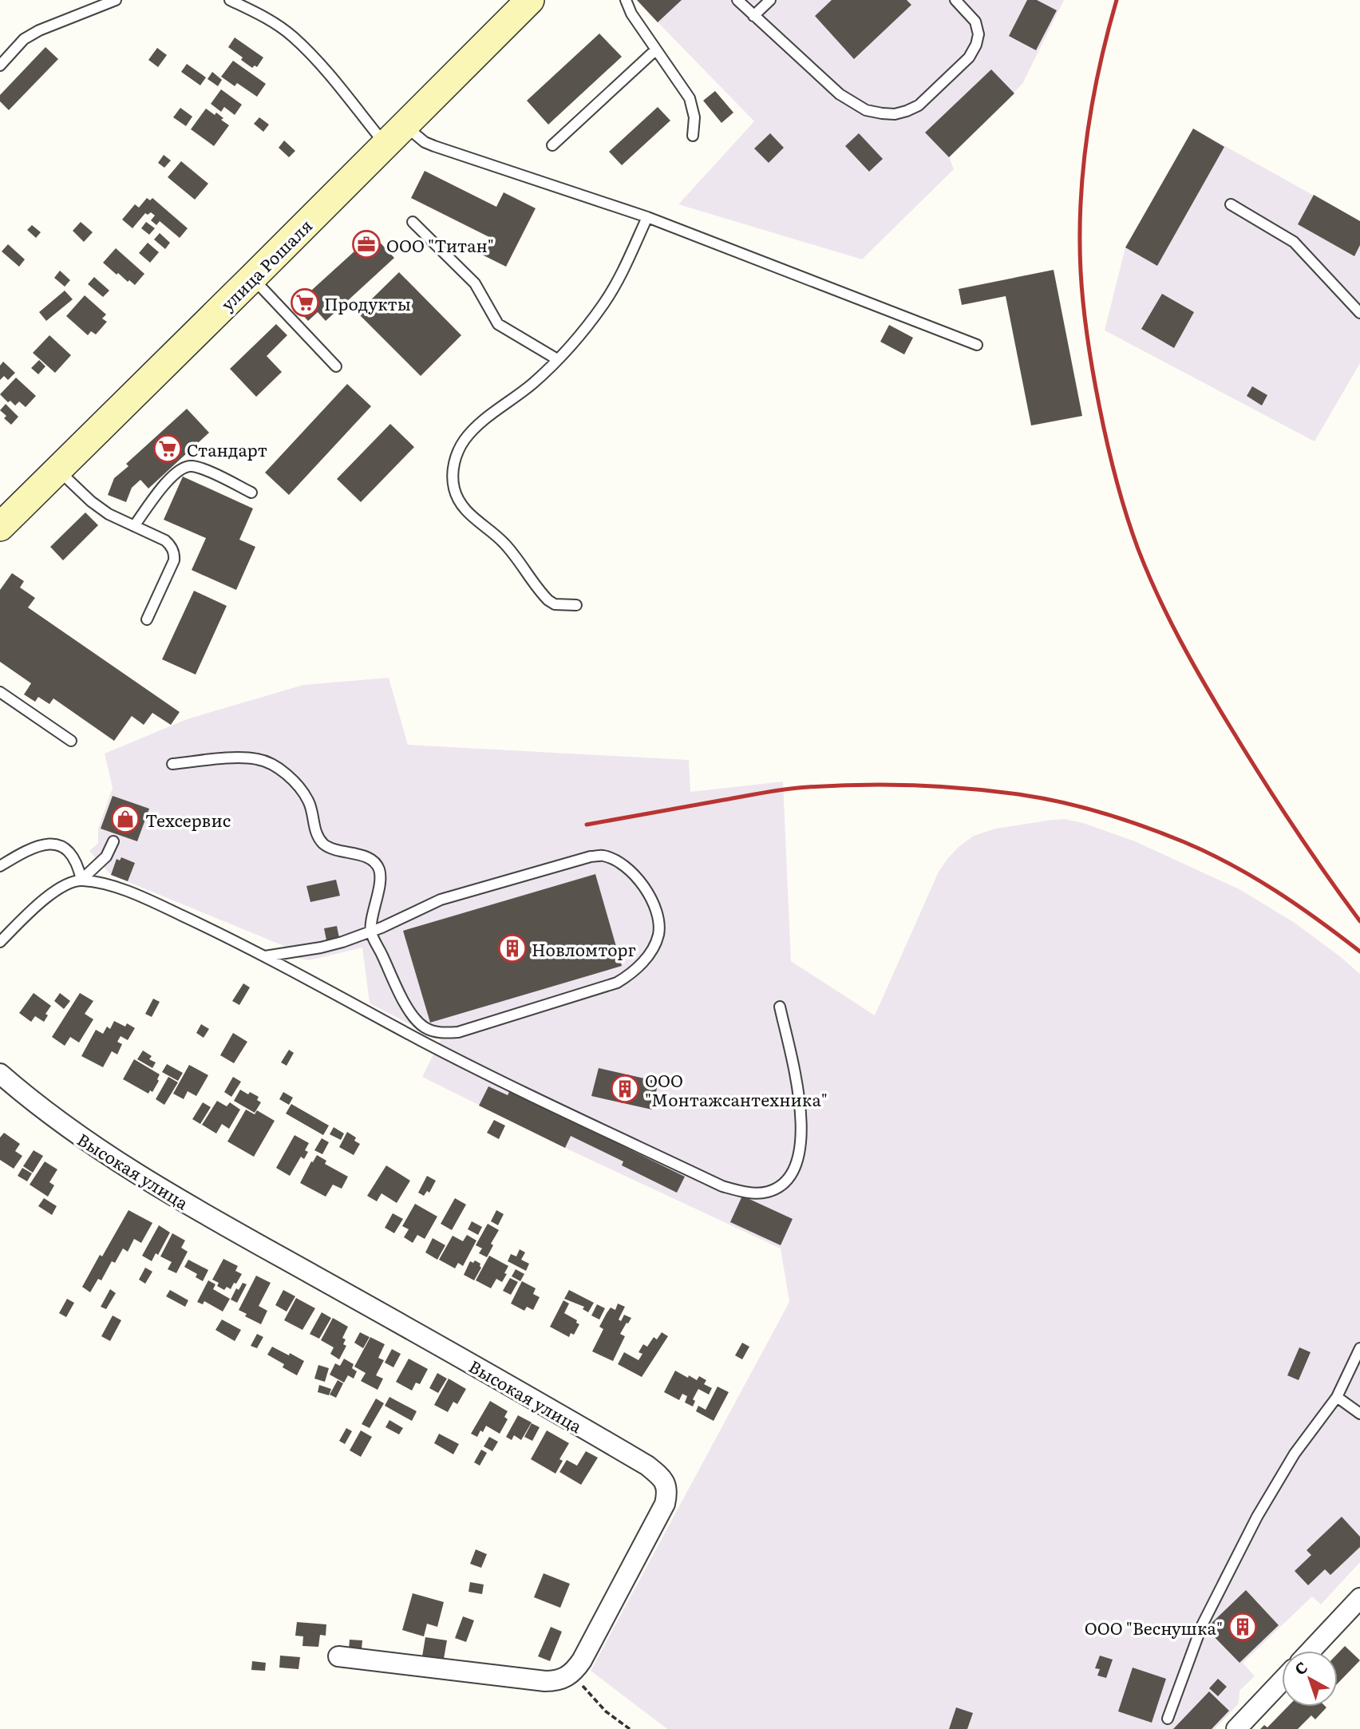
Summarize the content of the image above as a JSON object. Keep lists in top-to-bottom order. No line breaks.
{"streets":{"main road":["улица Рошаля"],"street":["Высокая улица"]},"places":{"office":["ООО \"Титан\""],"supermarket":["Продукты","Стандарт"],"shop":["Техсервис"],"building":["Новломторг","ООО \"Монтажсантехника\"","ООО \"Веснушка\""]},"north":"top left"}
